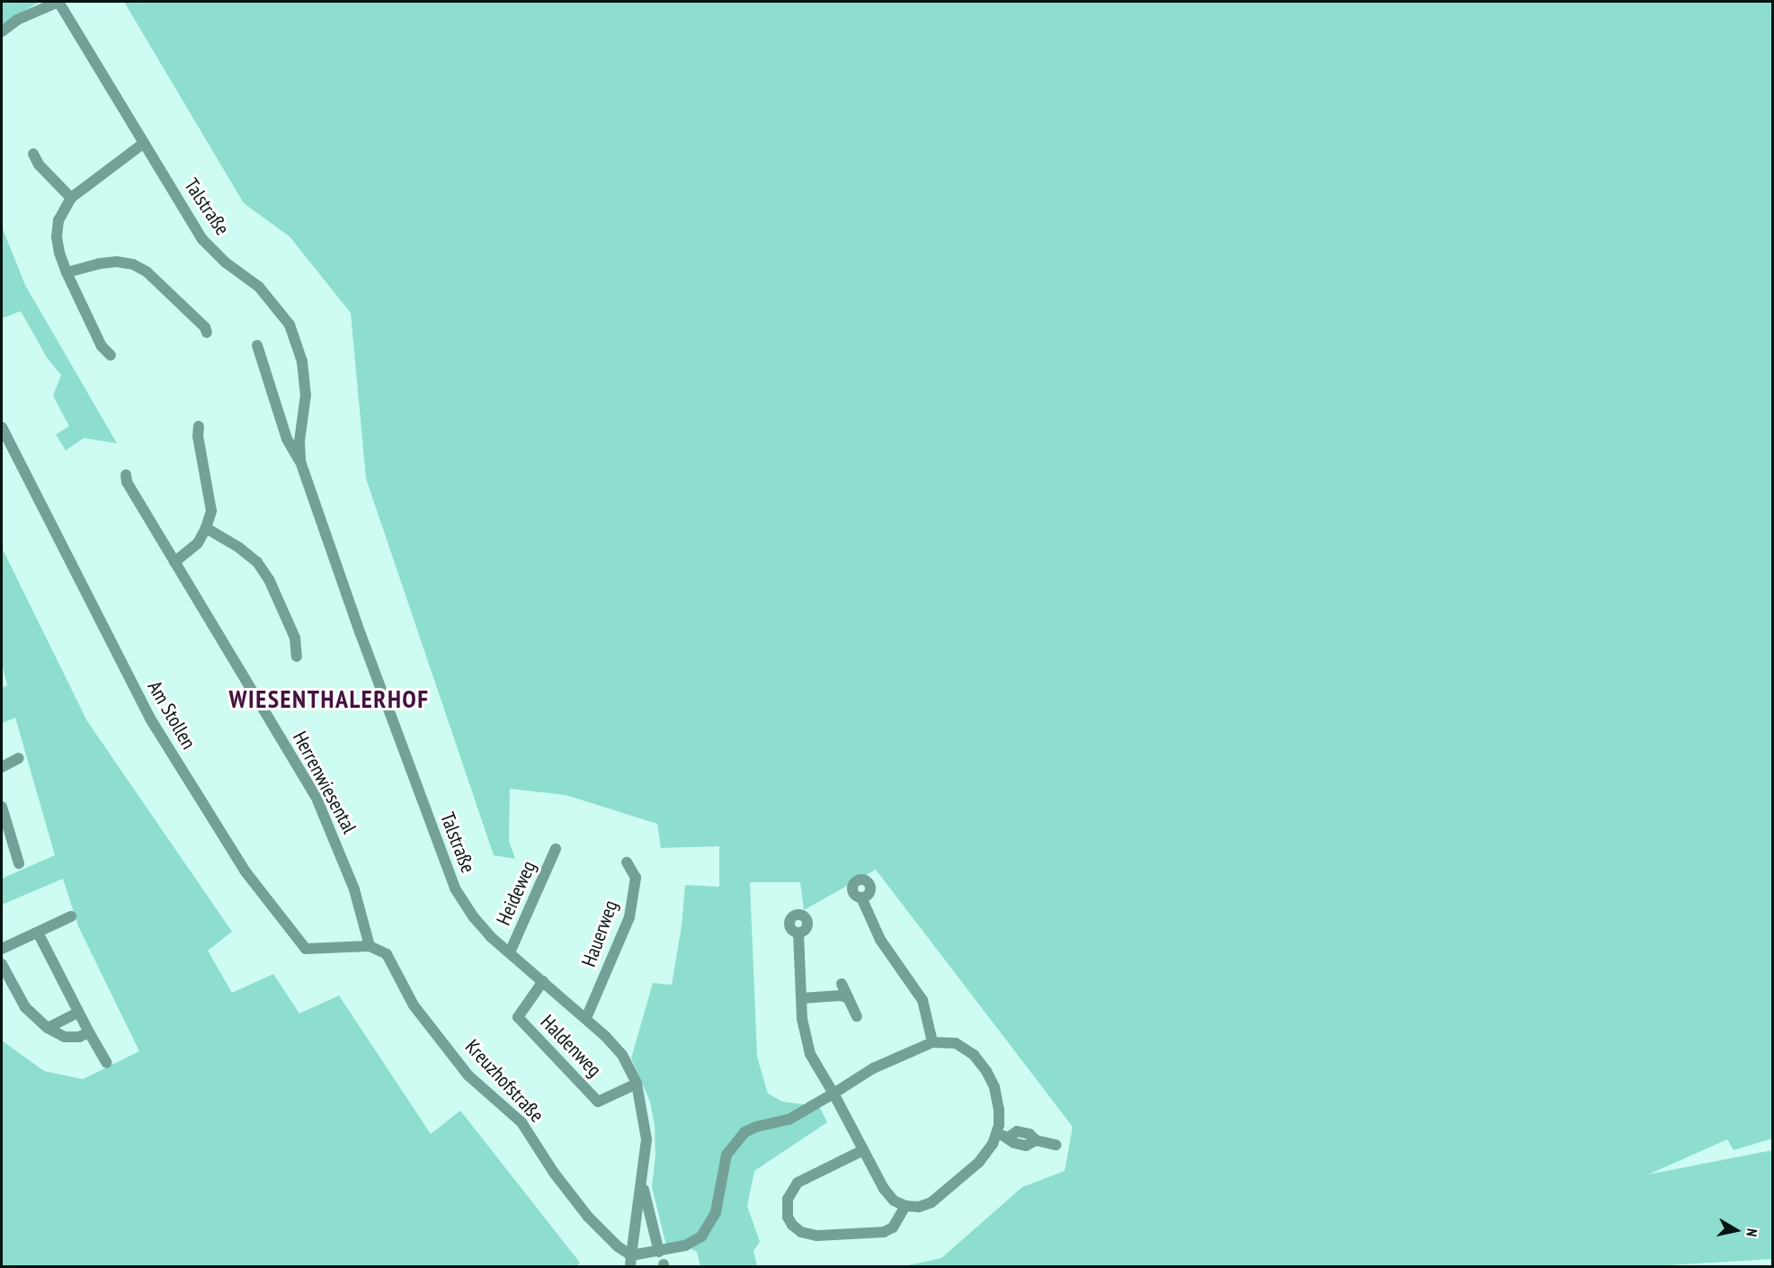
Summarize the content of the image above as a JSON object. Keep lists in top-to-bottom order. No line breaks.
{"streets":{"street":["Talstraße","Am Stollen","Herrenwiesental","Heideweg","Hauerweg","Haldenweg","Kreuzhofstraße"]},"crossings":[["Talstraße","Heideweg"],["Talstraße","Hauerweg"],["Talstraße","Haldenweg"],["Talstraße","Kreuzhofstraße"],["Am Stollen","Herrenwiesental"],["Am Stollen","Kreuzhofstraße"],["Herrenwiesental","Kreuzhofstraße"]],"districts":["WIESENTHALERHOF"],"north":"right"}
